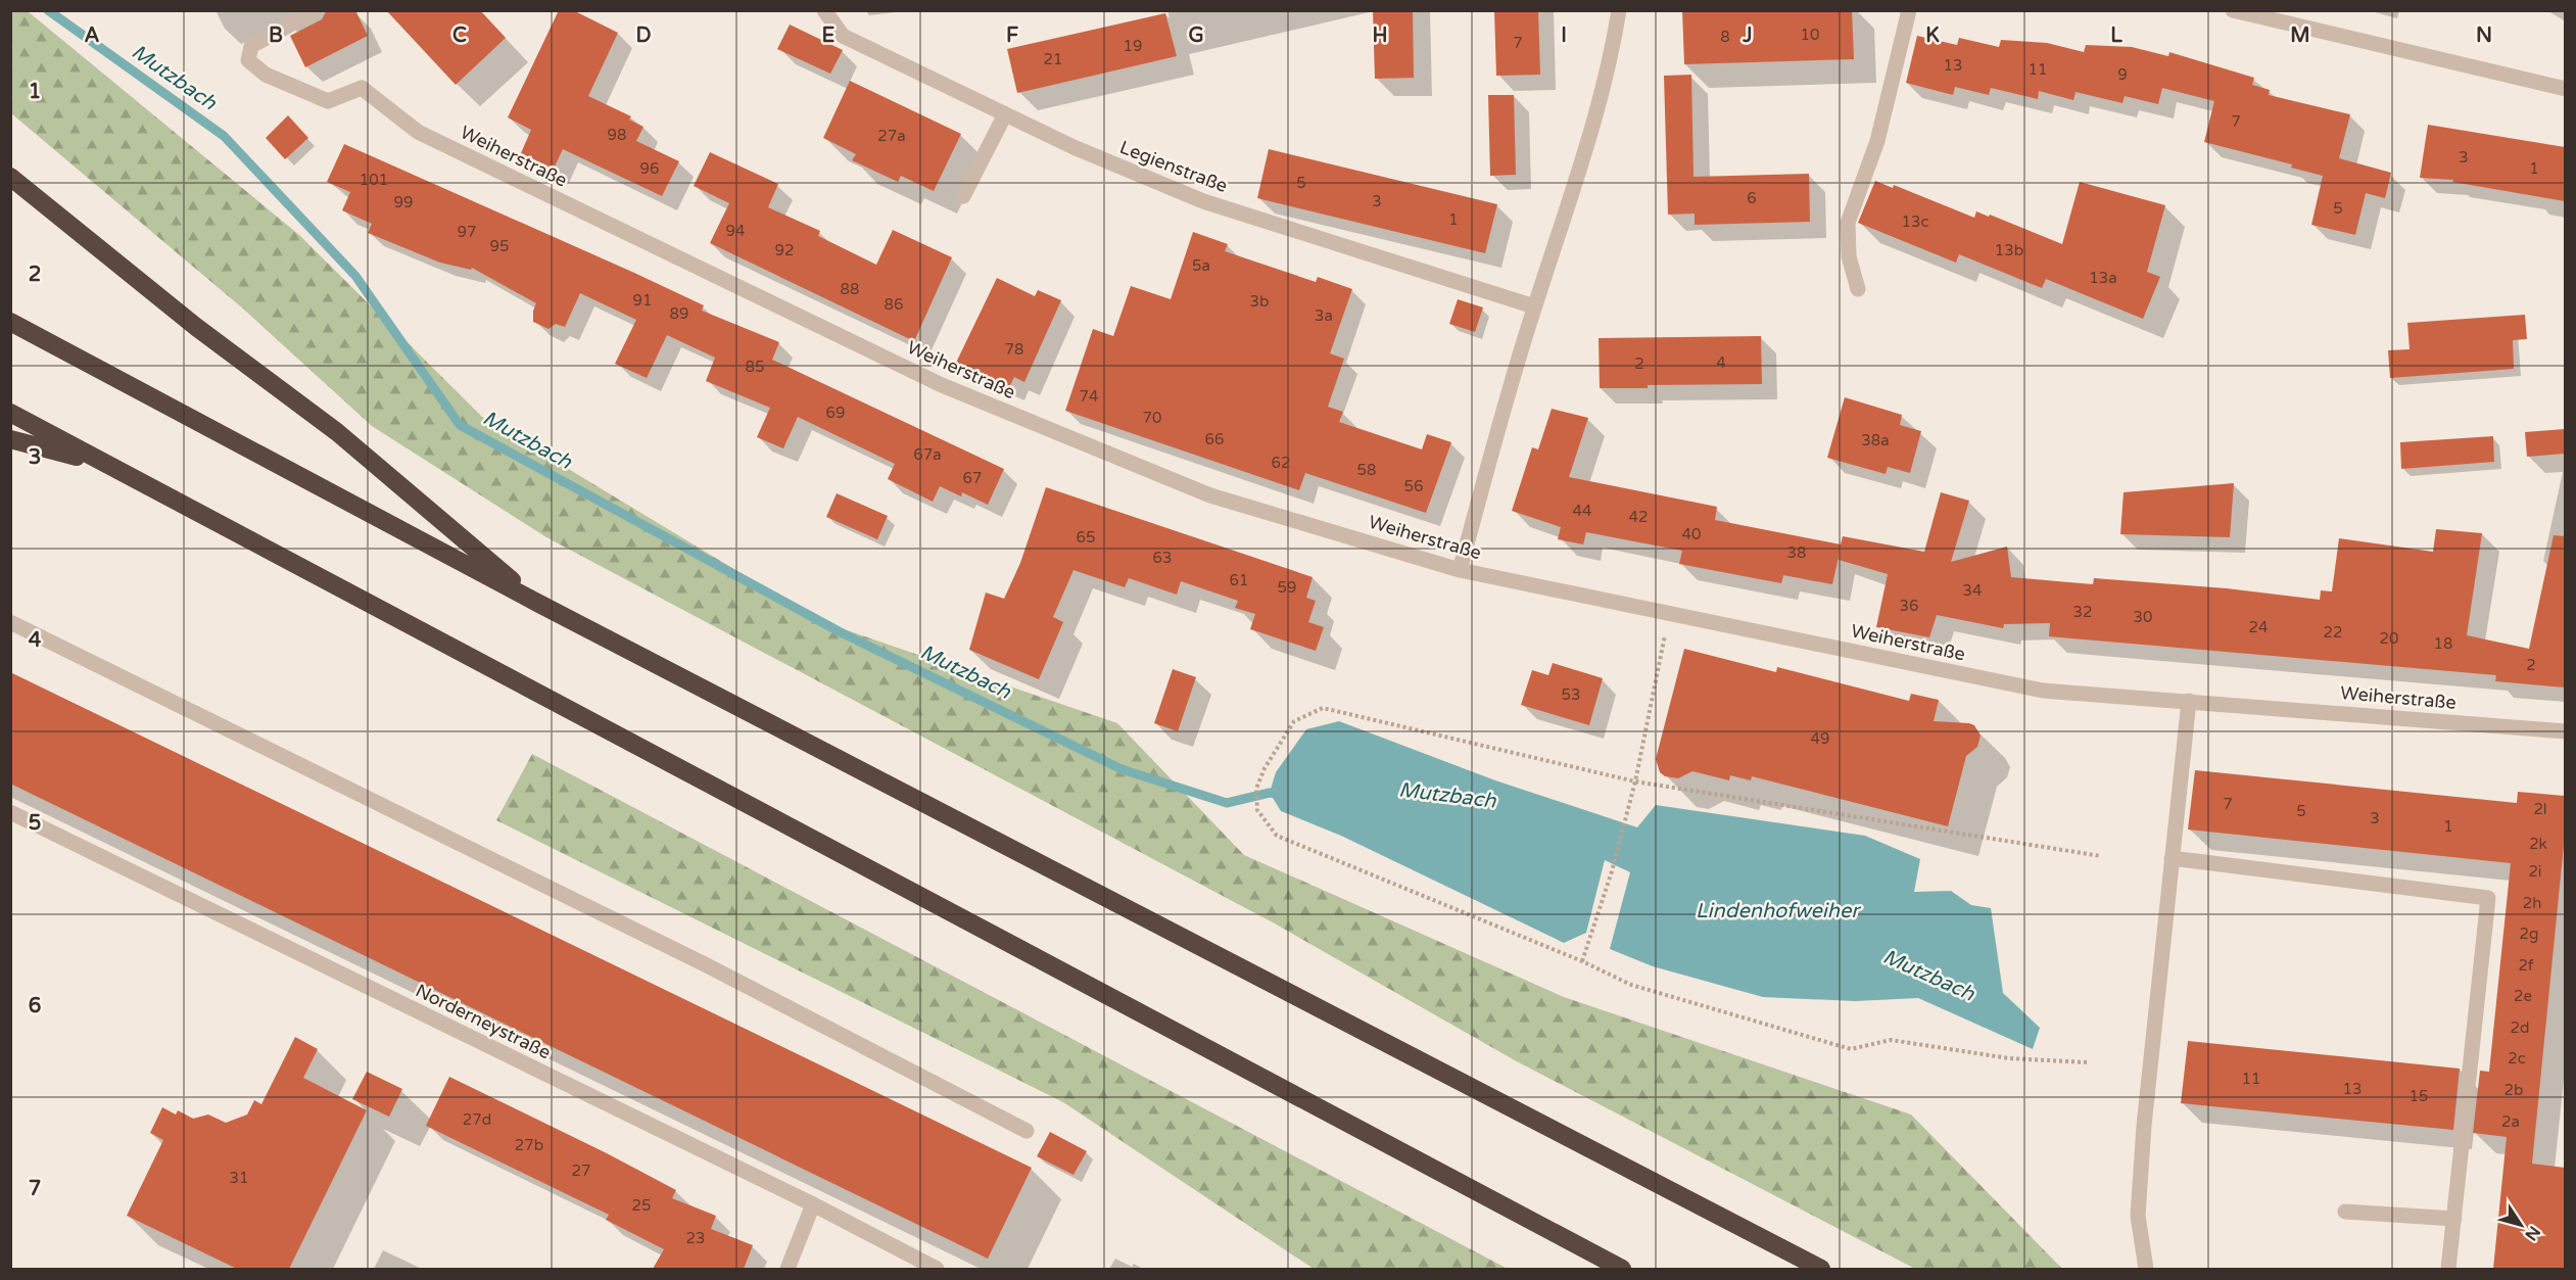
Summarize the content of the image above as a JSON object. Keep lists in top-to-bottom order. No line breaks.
{"streets":{"street":["Weiherstraße","Legienstraße","Norderneystraße"]},"water":["Mutzbach","Lindenhofweiher"],"house_numbers":["10","8","7","19","21","13","11","9","7","98","27a","3","96","1","101","5","6","3","99","5","1","13c","94","97","95","92","13b","5a","13a","88","91","3b","86","89","3a","78","4","2","85","74","69","70","66","38a","67a","62","58","67","56","44","42","40","65","38","63","61","59","34","36","32","30","24","22","20","18","2","53","49","7","2l","5","3","1","2k","2i","2h","2g","2f","2e","2d","2c","11","13","2b","15","27d","2a","27b","27","31","25","23"],"north":"bottom right","grid":{"columns":["A","B","C","D","E","F","G","H","I","J","K","L","M","N"],"rows":["1","2","3","4","5","6","7"]}}
